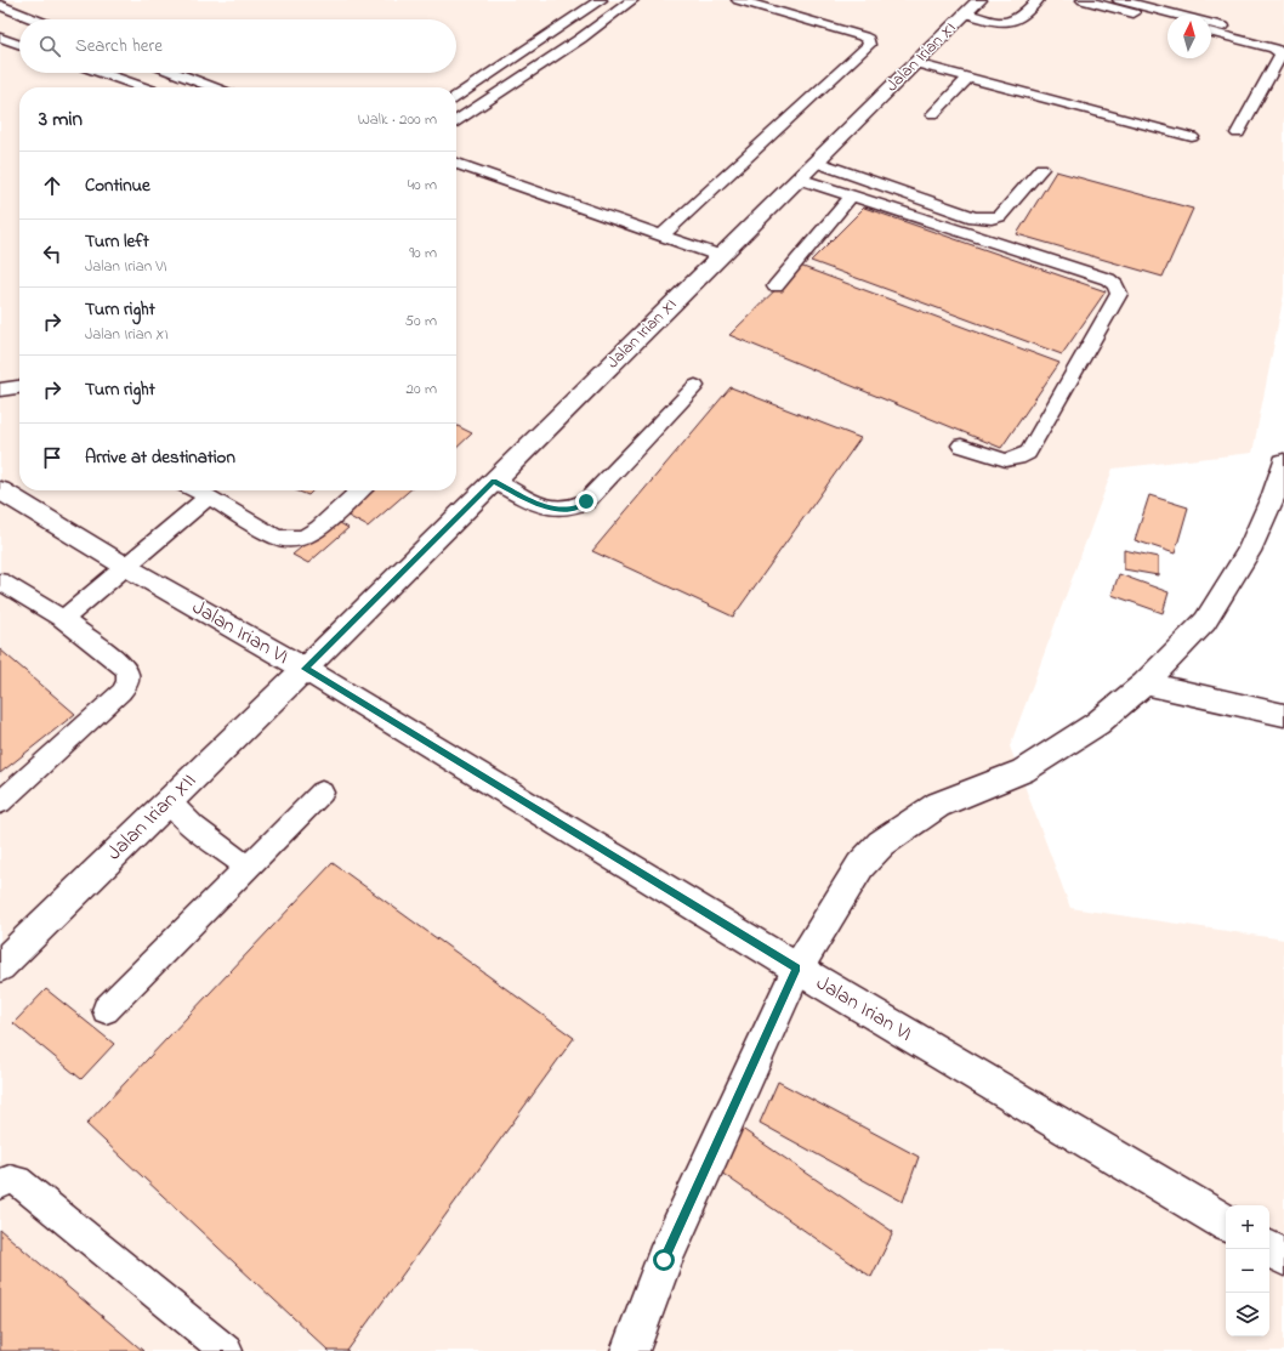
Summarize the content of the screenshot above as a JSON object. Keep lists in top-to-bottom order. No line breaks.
{"streets":{"street":["Jalan Irian XI","Jalan Irian VI","Jalan Irian XII"]},"crossings":[["Jalan Irian XI","Jalan Irian VI"],["Jalan Irian XI","Jalan Irian XII"],["Jalan Irian VI","Jalan Irian XII"]],"north":"top","page":{"search":"Search here","heading":["3 min","Walk · 200 m"],"list":[["Continue","40 m"],["Turn left","Jalan Irian VI","90 m"],["Turn right","Jalan Irian XI","50 m"],["Turn right","20 m"],"Arrive at destination"],"map_buttons":["+","−"]}}
